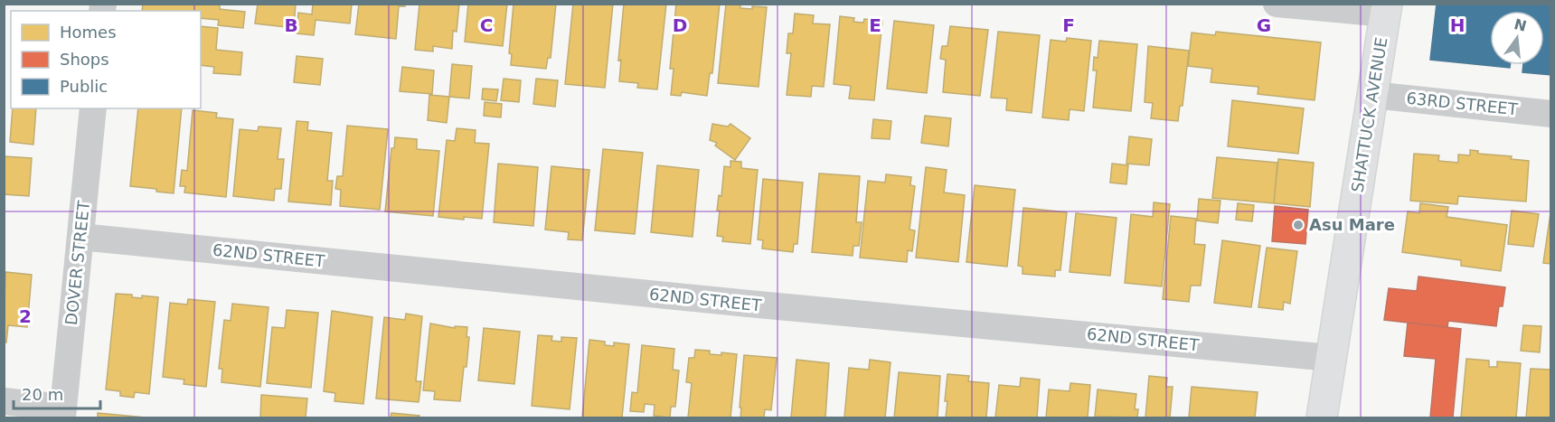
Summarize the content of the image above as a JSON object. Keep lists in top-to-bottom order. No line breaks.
{"streets":{"street":["63RD STREET","SHATTUCK AVENUE","62ND STREET","DOVER STREET"]},"crossings":[["63RD STREET","SHATTUCK AVENUE"],["SHATTUCK AVENUE","62ND STREET"],["62ND STREET","DOVER STREET"]],"places":["Asu Mare"],"legend":["Homes","Shops","Public"],"scale_bar":"20 m","north":"top","grid":{"columns":["B","C","D","E","F","G","H"],"rows":["2"]}}
